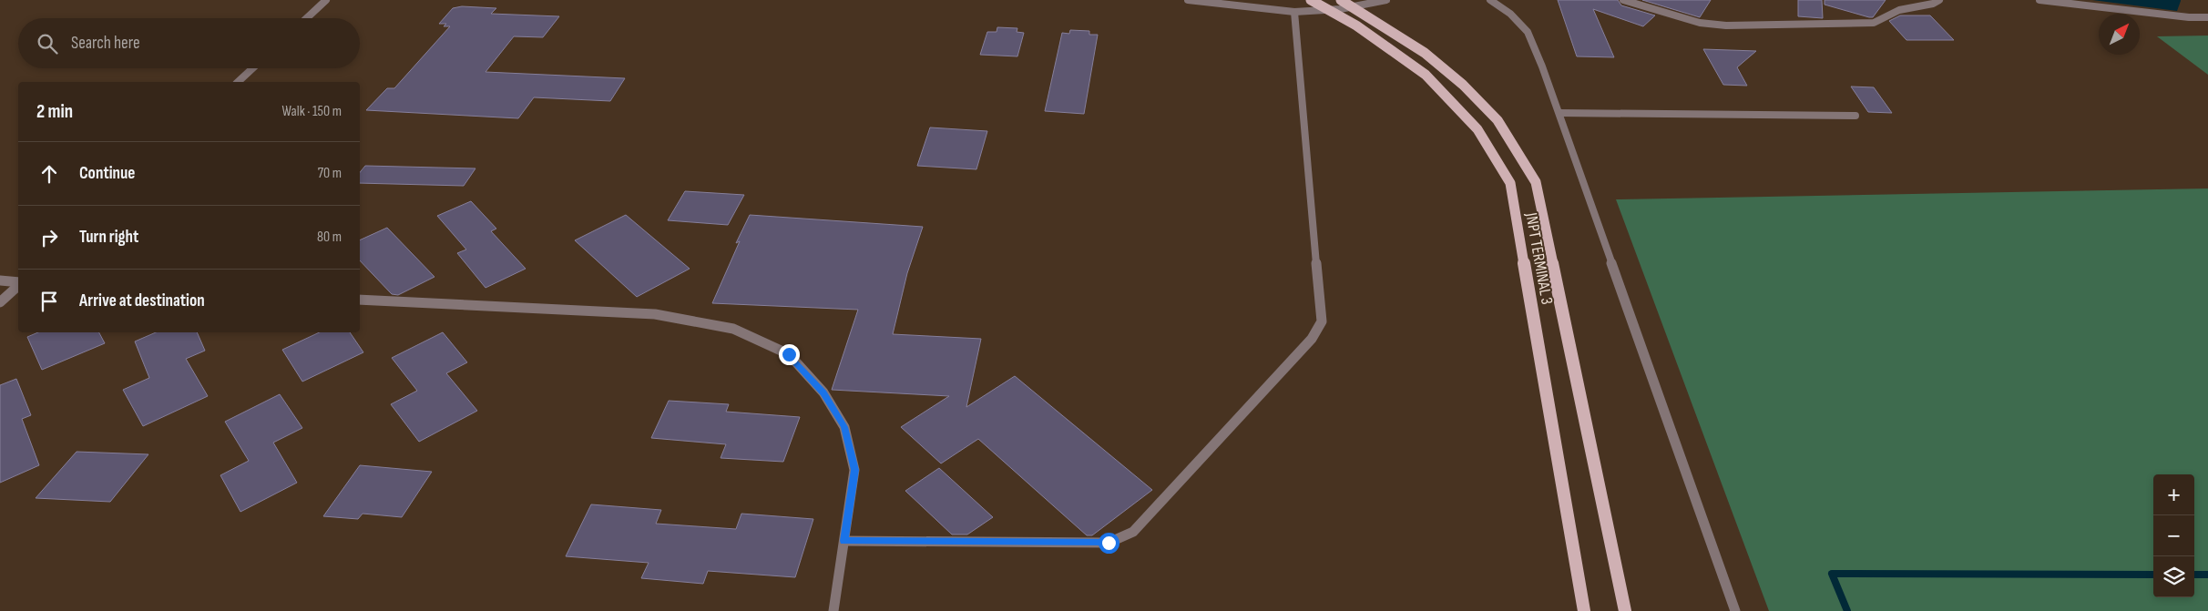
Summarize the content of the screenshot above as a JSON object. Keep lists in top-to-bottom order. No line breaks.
{"streets":{"main road":["JNPT TERMINAL 3"]},"north":"top right","page":{"search":"Search here","heading":["2 min","Walk · 150 m"],"list":[["Continue","70 m"],["Turn right","80 m"],"Arrive at destination"],"map_buttons":["+","−"]}}
